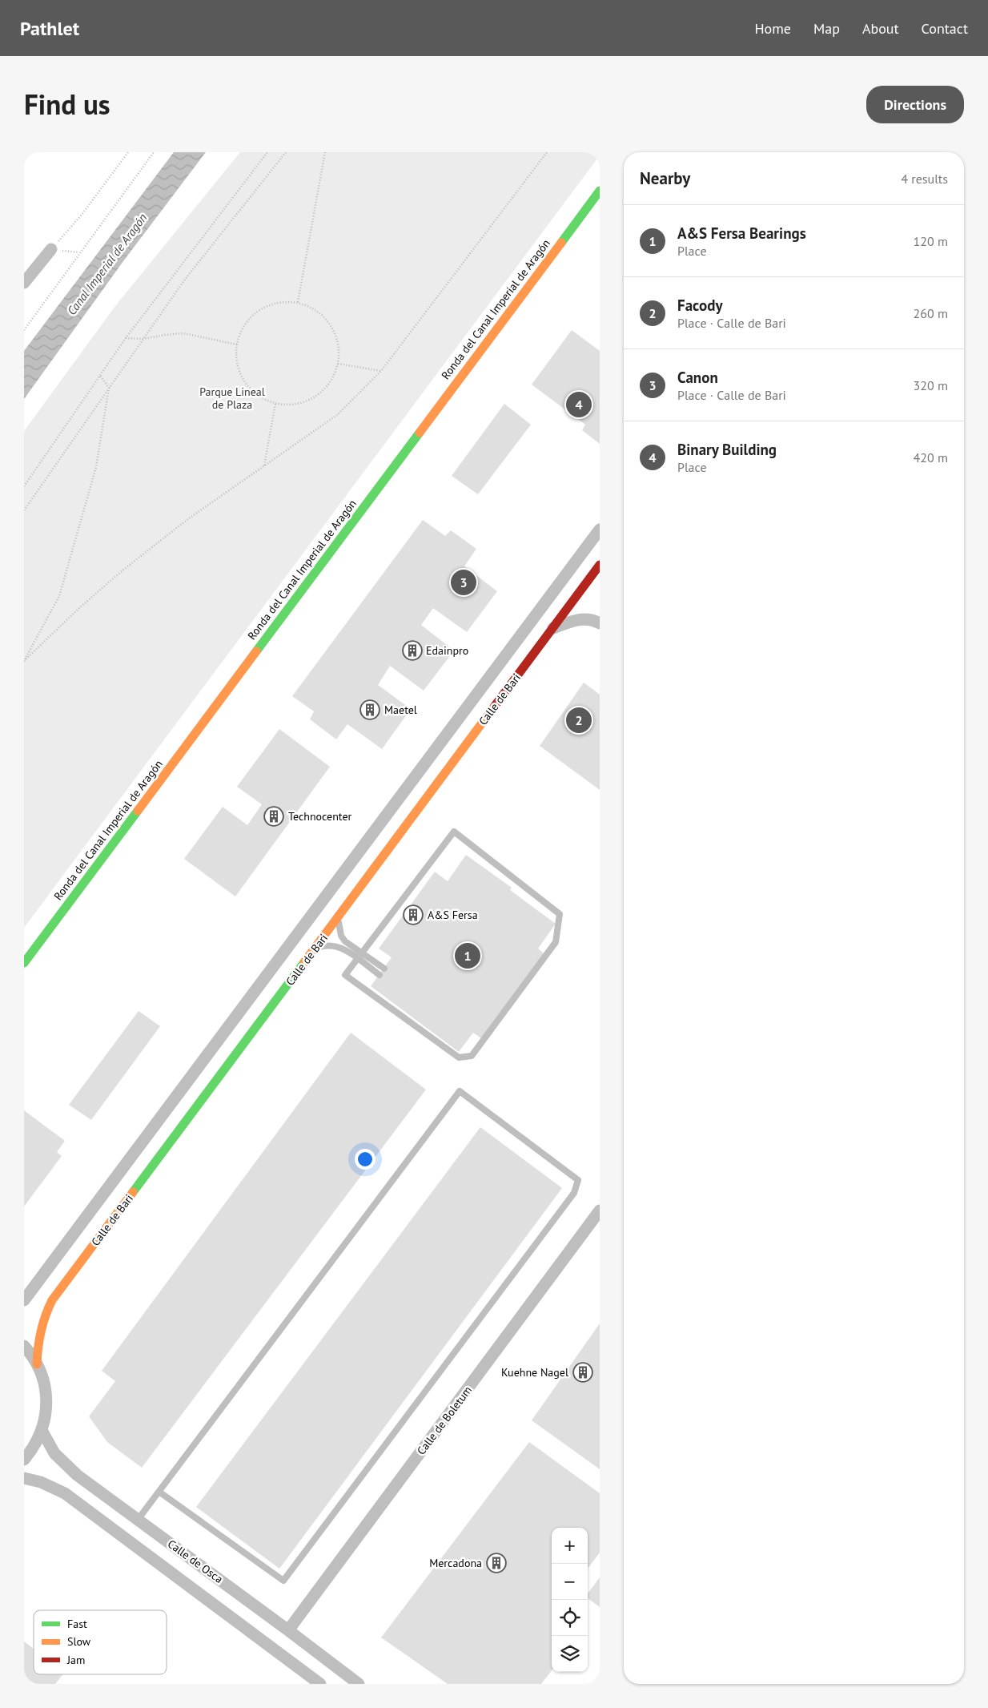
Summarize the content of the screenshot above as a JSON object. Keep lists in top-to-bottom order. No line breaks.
{"streets":{"street":["Ronda del Canal Imperial de Aragón","Calle de Bari","Calle de Boletum","Calle de Osca"]},"crossings":[["Calle de Boletum","Calle de Osca"]],"water":["Canal Imperial de Aragón"],"parks":["Parque Lineal de Plaza"],"places":{"building":["Edainpro","Maetel","Technocenter","A&S Fersa","Kuehne Nagel","Mercadona"]},"legend":["Fast","Slow","Jam"],"page":{"header":"Pathlet","nav":["Home","Map","About","Contact"],"title":"Find us","buttons":"Directions","heading":["Nearby","4 results"],"list":[{"mark":"1","name":"A&S Fersa Bearings","note":"Place","value":"120 m"},{"mark":"2","name":"Facody","note":"Place · Calle de Bari","value":"260 m"},{"mark":"3","name":"Canon","note":"Place · Calle de Bari","value":"320 m"},{"mark":"4","name":"Binary Building","note":"Place","value":"420 m"}],"pins":["4","3","2","1"],"map_buttons":["+","−"]}}
